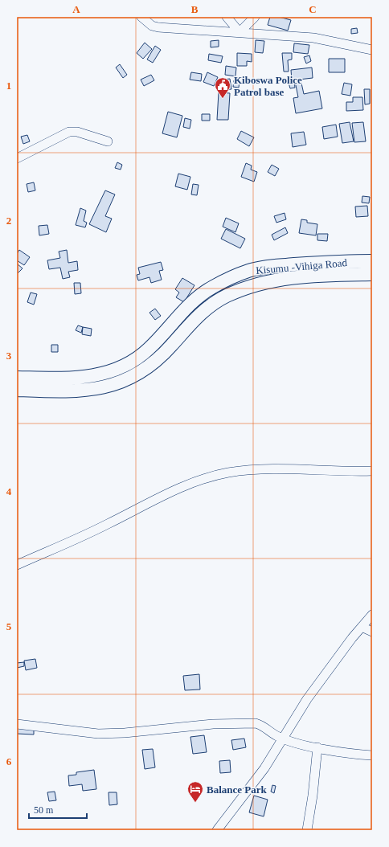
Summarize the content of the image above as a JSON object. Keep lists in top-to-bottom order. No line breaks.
{"streets":{"highway":["Kisumu -Vihiga Road"]},"places":{"public building":["Kiboswa Police Patrol base"],"hotel":["Balance Park"]},"scale_bar":"50 m","grid":{"columns":["A","B","C"],"rows":["1","2","3","4","5","6"]}}
